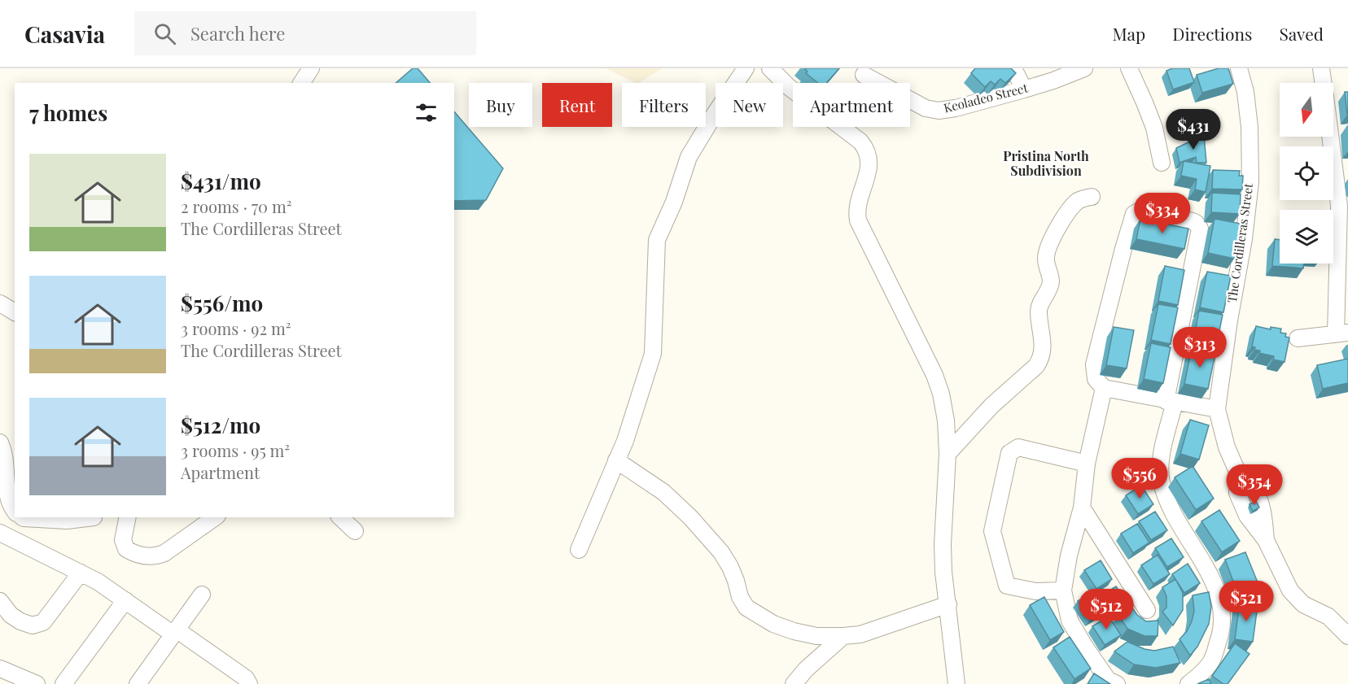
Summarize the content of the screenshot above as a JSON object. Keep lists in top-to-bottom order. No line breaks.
{"streets":{"street":["Keoladeo Street","The Cordilleras Street"]},"districts":["Pristina North Subdivision"],"north":"bottom","page":{"header":"Casavia","search":"Search here","nav":["Map","Directions","Saved"],"chip":["Buy","Rent","Filters","New","Apartment"],"heading":"7 homes","price":["$431","$334","$313","$556","$354","$521","$512"],"list":[{"name":"$431/mo","note":"2 rooms · 70 m² · The Cordilleras Street"},{"name":"$556/mo","note":"3 rooms · 92 m² · The Cordilleras Street"},{"name":"$512/mo","note":"3 rooms · 95 m² · Apartment"}]}}
